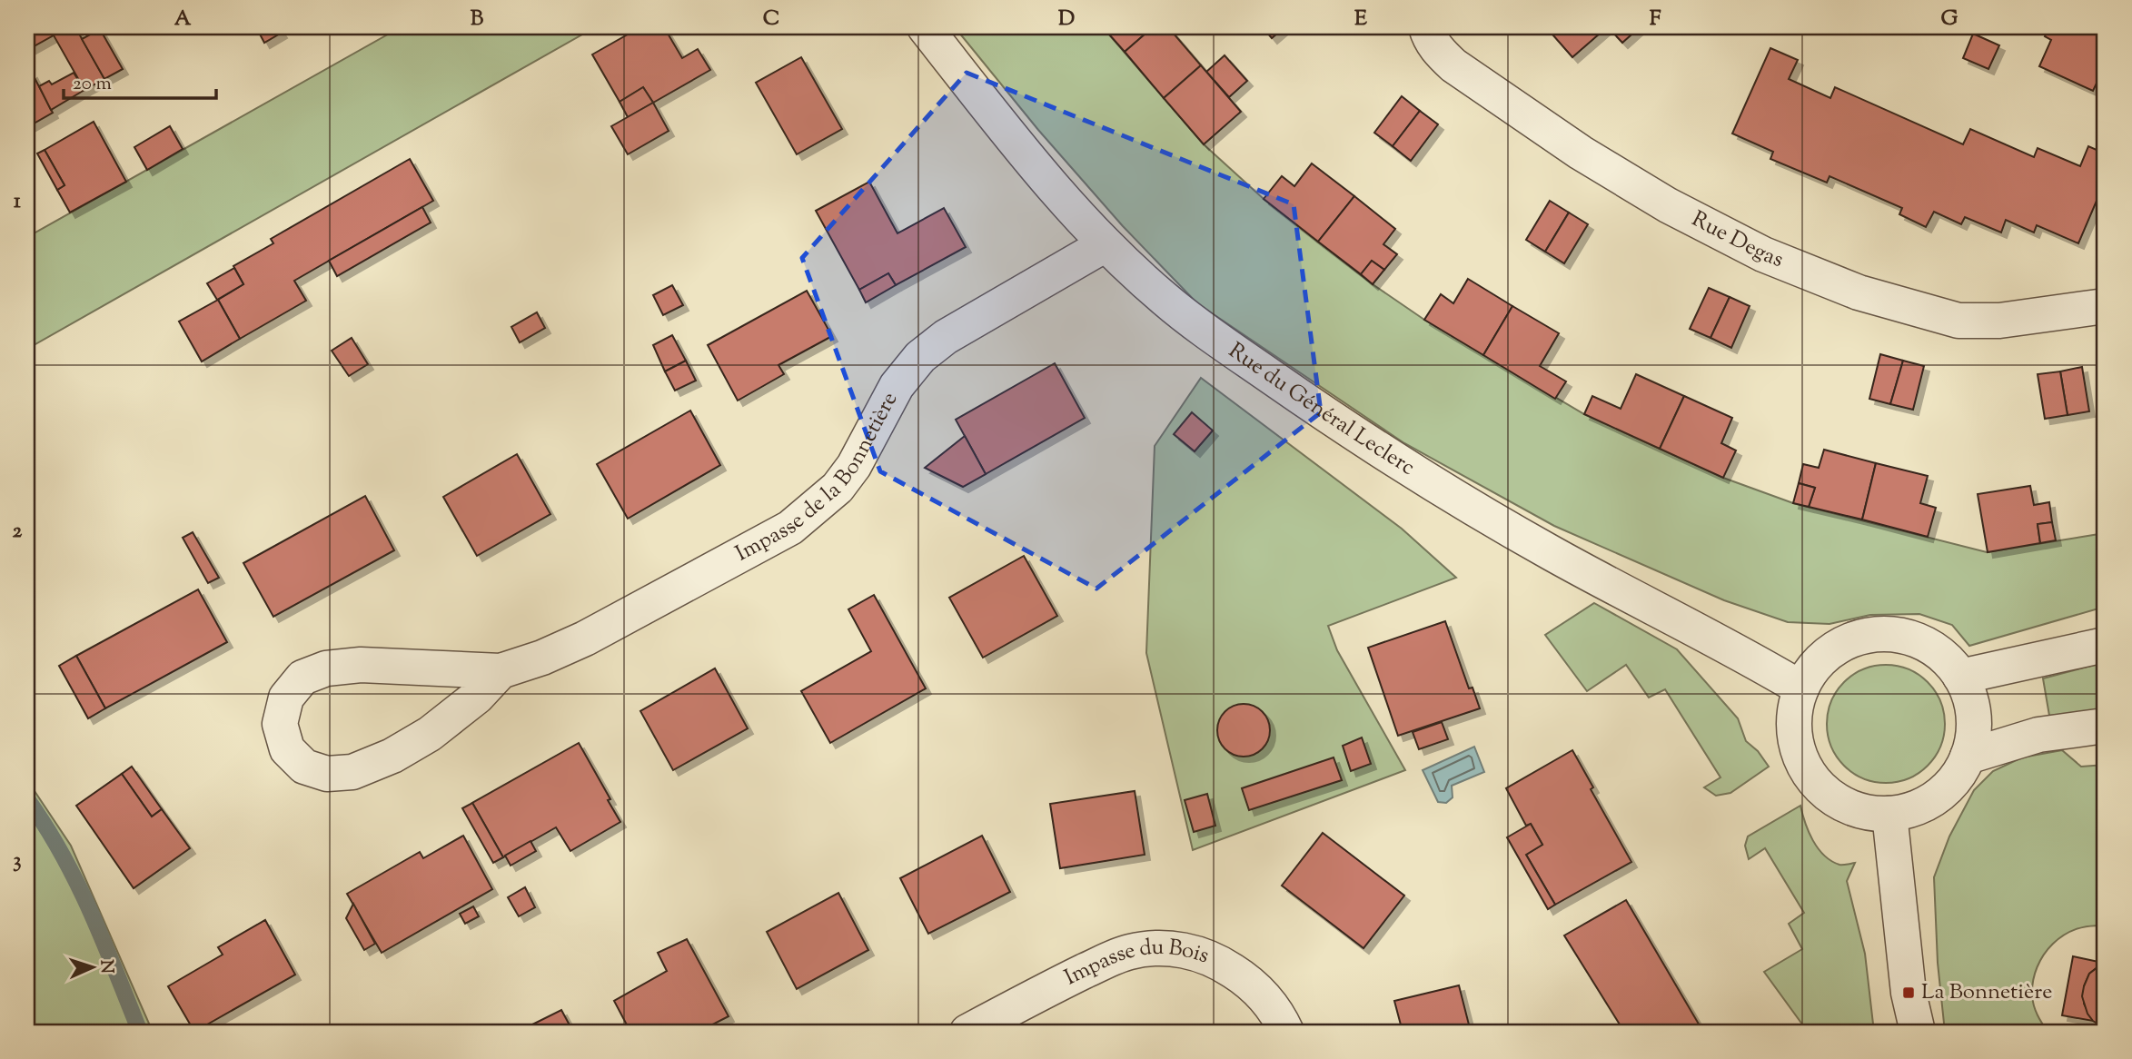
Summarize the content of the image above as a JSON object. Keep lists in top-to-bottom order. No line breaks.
{"streets":{"street":["Rue Degas","Rue du Général Leclerc","Impasse de la Bonnetière","Impasse du Bois"]},"crossings":[["Rue du Général Leclerc","Impasse de la Bonnetière"]],"places":{"transit":["La Bonnetière"]},"scale_bar":"20 m","north":"right","grid":{"columns":["A","B","C","D","E","F","G"],"rows":["1","2","3"]}}
